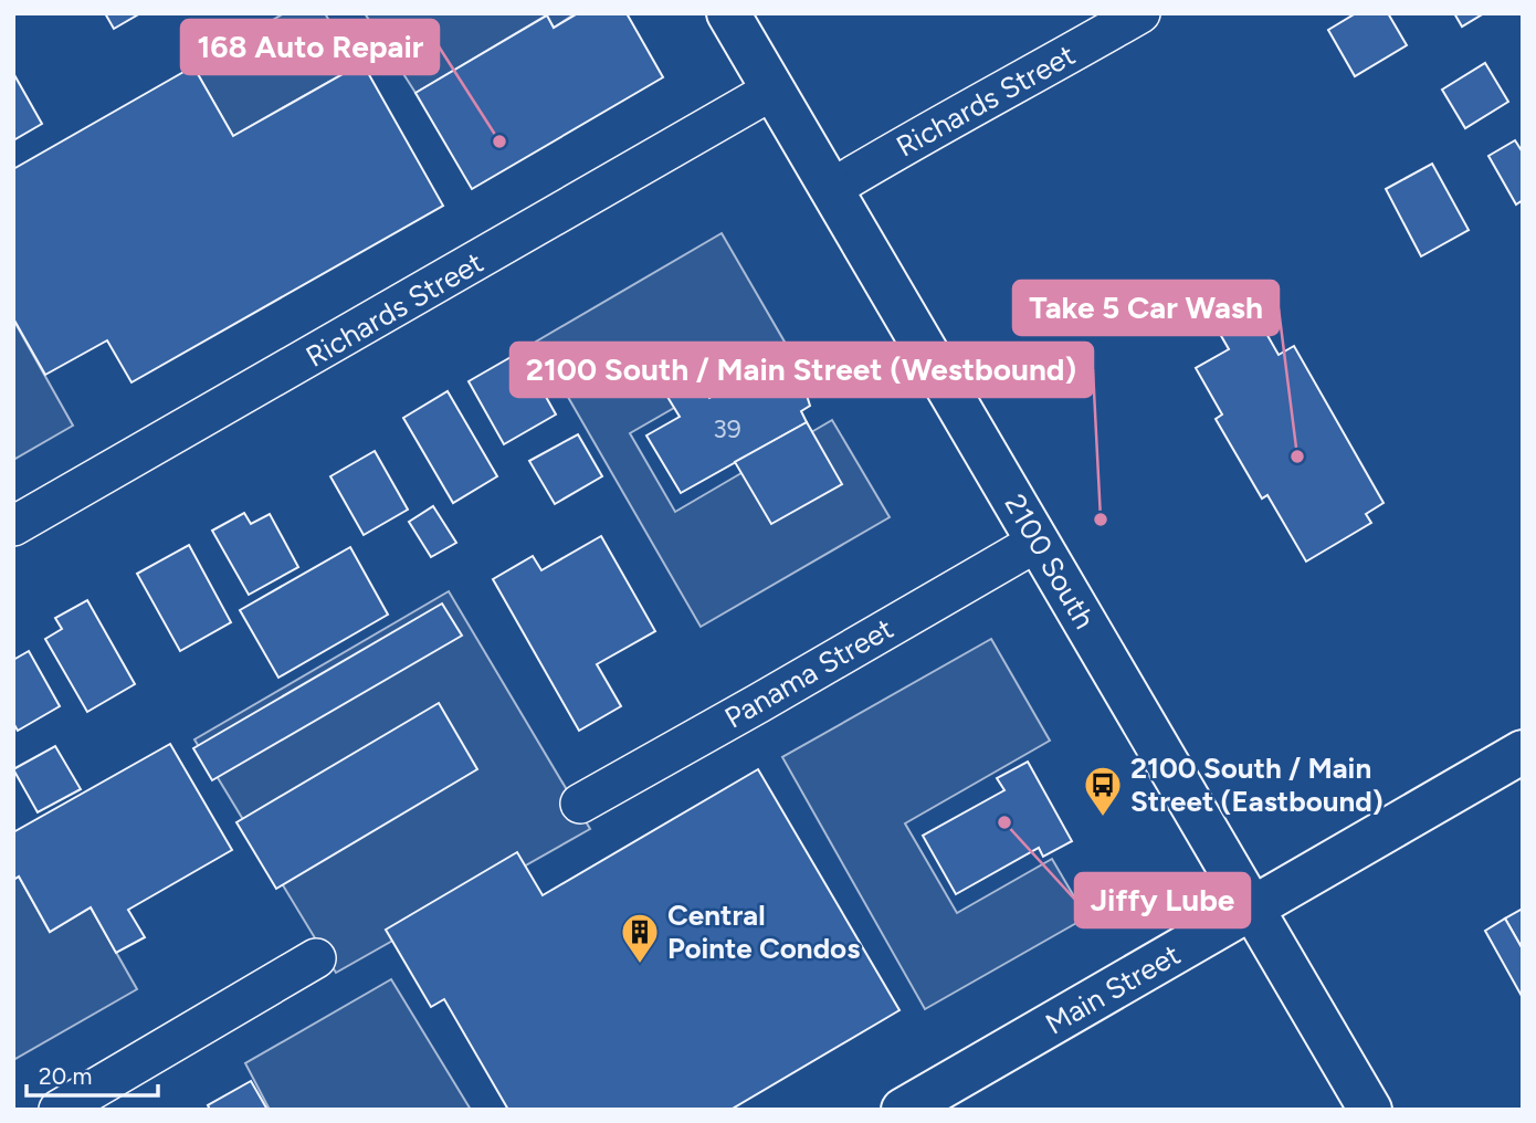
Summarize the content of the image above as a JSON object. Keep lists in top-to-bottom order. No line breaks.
{"streets":{"main road":["2100 South","Main Street"],"street":["Richards Street","Panama Street"]},"crossings":[["Richards Street","2100 South"],["2100 South","Panama Street"],["2100 South","Main Street"]],"places":{"other":["168 Auto Repair","Take 5 Car Wash","2100 South / Main Street (Westbound)","Jiffy Lube"],"bus stop":["2100 South / Main Street (Eastbound)"],"building":["Central Pointe Condos"]},"house_numbers":["39"],"scale_bar":"20 m"}
